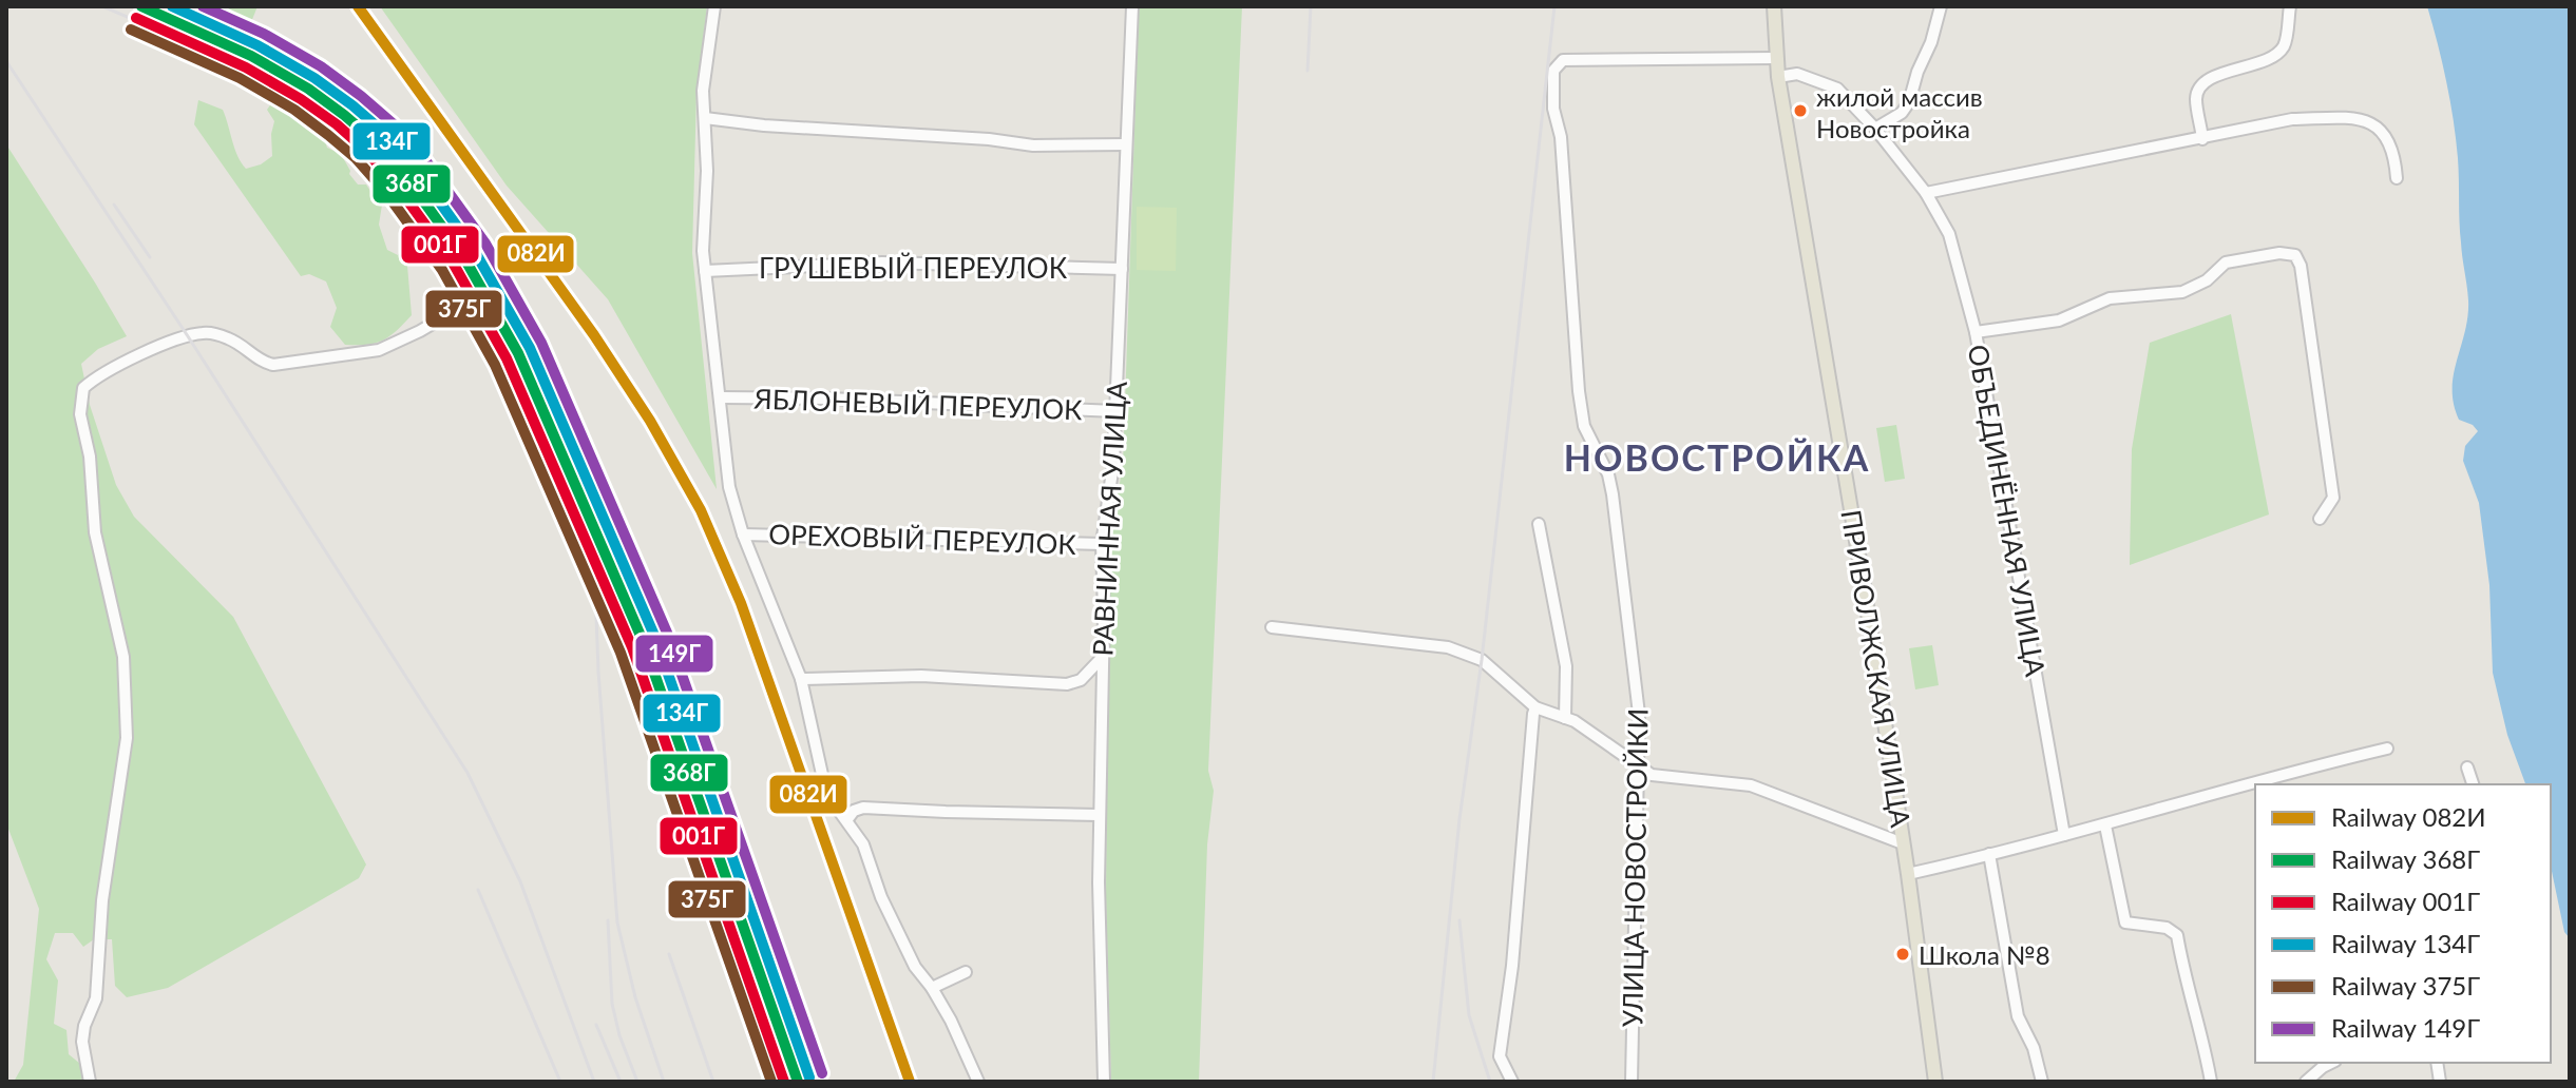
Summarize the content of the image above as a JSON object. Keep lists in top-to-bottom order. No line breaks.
{"streets":{"main road":["ПРИВОЛЖСКАЯ УЛИЦА"],"street":["ГРУШЕВЫЙ ПЕРЕУЛОК","ЯБЛОНЕВЫЙ ПЕРЕУЛОК","ОБЪЕДИНЁННАЯ УЛИЦА","РАВНИННАЯ УЛИЦА","ОРЕХОВЫЙ ПЕРЕУЛОК","УЛИЦА НОВОСТРОЙКИ"]},"crossings":[["ГРУШЕВЫЙ ПЕРЕУЛОК","РАВНИННАЯ УЛИЦА"],["ЯБЛОНЕВЫЙ ПЕРЕУЛОК","РАВНИННАЯ УЛИЦА"],["ОБЪЕДИНЁННАЯ УЛИЦА","ПРИВОЛЖСКАЯ УЛИЦА"],["РАВНИННАЯ УЛИЦА","ОРЕХОВЫЙ ПЕРЕУЛОК"],["ПРИВОЛЖСКАЯ УЛИЦА","УЛИЦА НОВОСТРОЙКИ"]],"districts":["НОВОСТРОЙКА"],"places":["жилой массив Новостройка","Школа №8"],"lines":["rail line 082И","rail line 368Г","rail line 134Г","rail line 149Г","rail line 001Г","rail line 375Г"],"legend":["Railway 082И","Railway 368Г","Railway 001Г","Railway 134Г","Railway 375Г","Railway 149Г"]}
